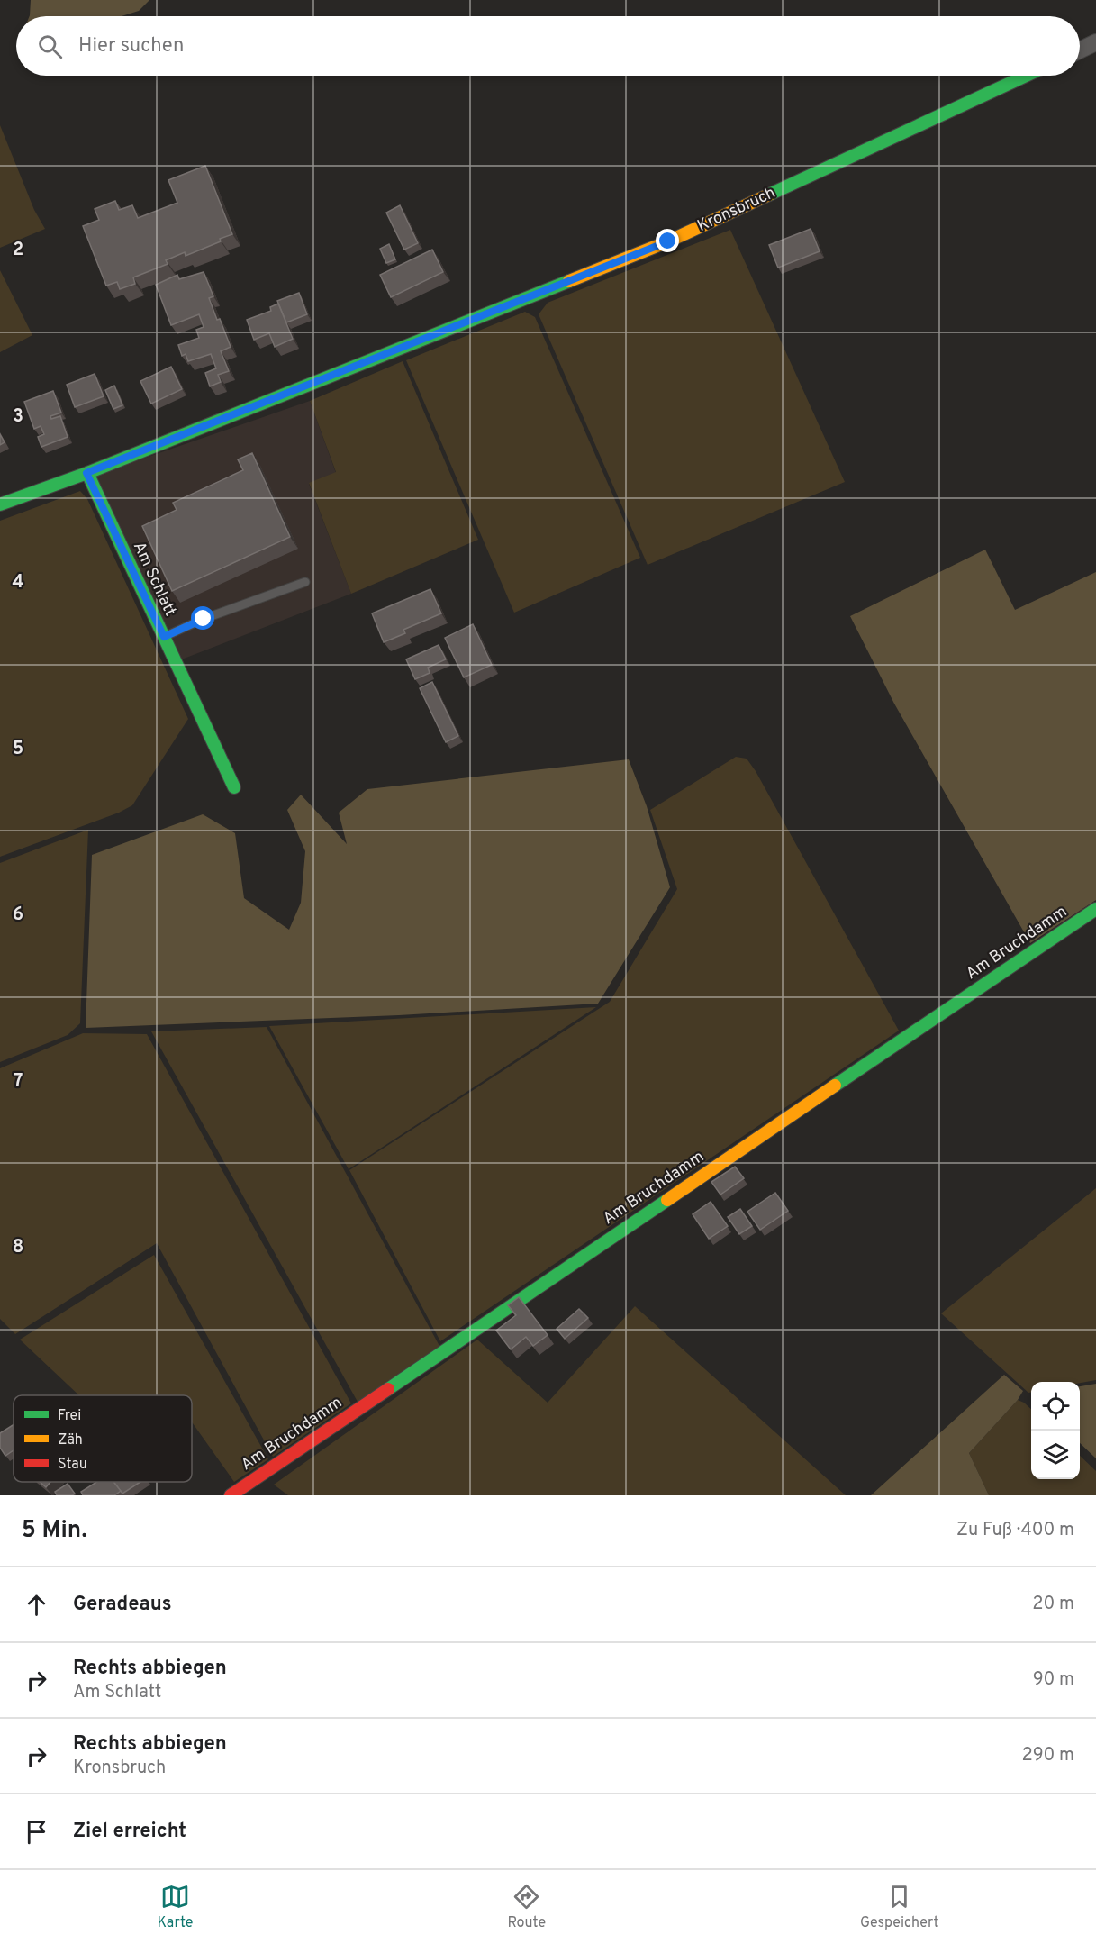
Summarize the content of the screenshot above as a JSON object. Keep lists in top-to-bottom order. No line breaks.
{"streets":{"street":["Kronsbruch","Am Schlatt","Am Bruchdamm"]},"crossings":[["Kronsbruch","Am Schlatt"]],"legend":["Frei","Zäh","Stau"],"page":{"search":"Hier suchen","heading":["5 Min.","Zu Fuß · 400 m"],"list":[["Geradeaus","20 m"],["Rechts abbiegen","Am Schlatt","90 m"],["Rechts abbiegen","Kronsbruch","290 m"],"Ziel erreicht"],"nav":["Karte","Route","Gespeichert"]},"grid":{"rows":["2","3","4","5","6","7","8"]}}
